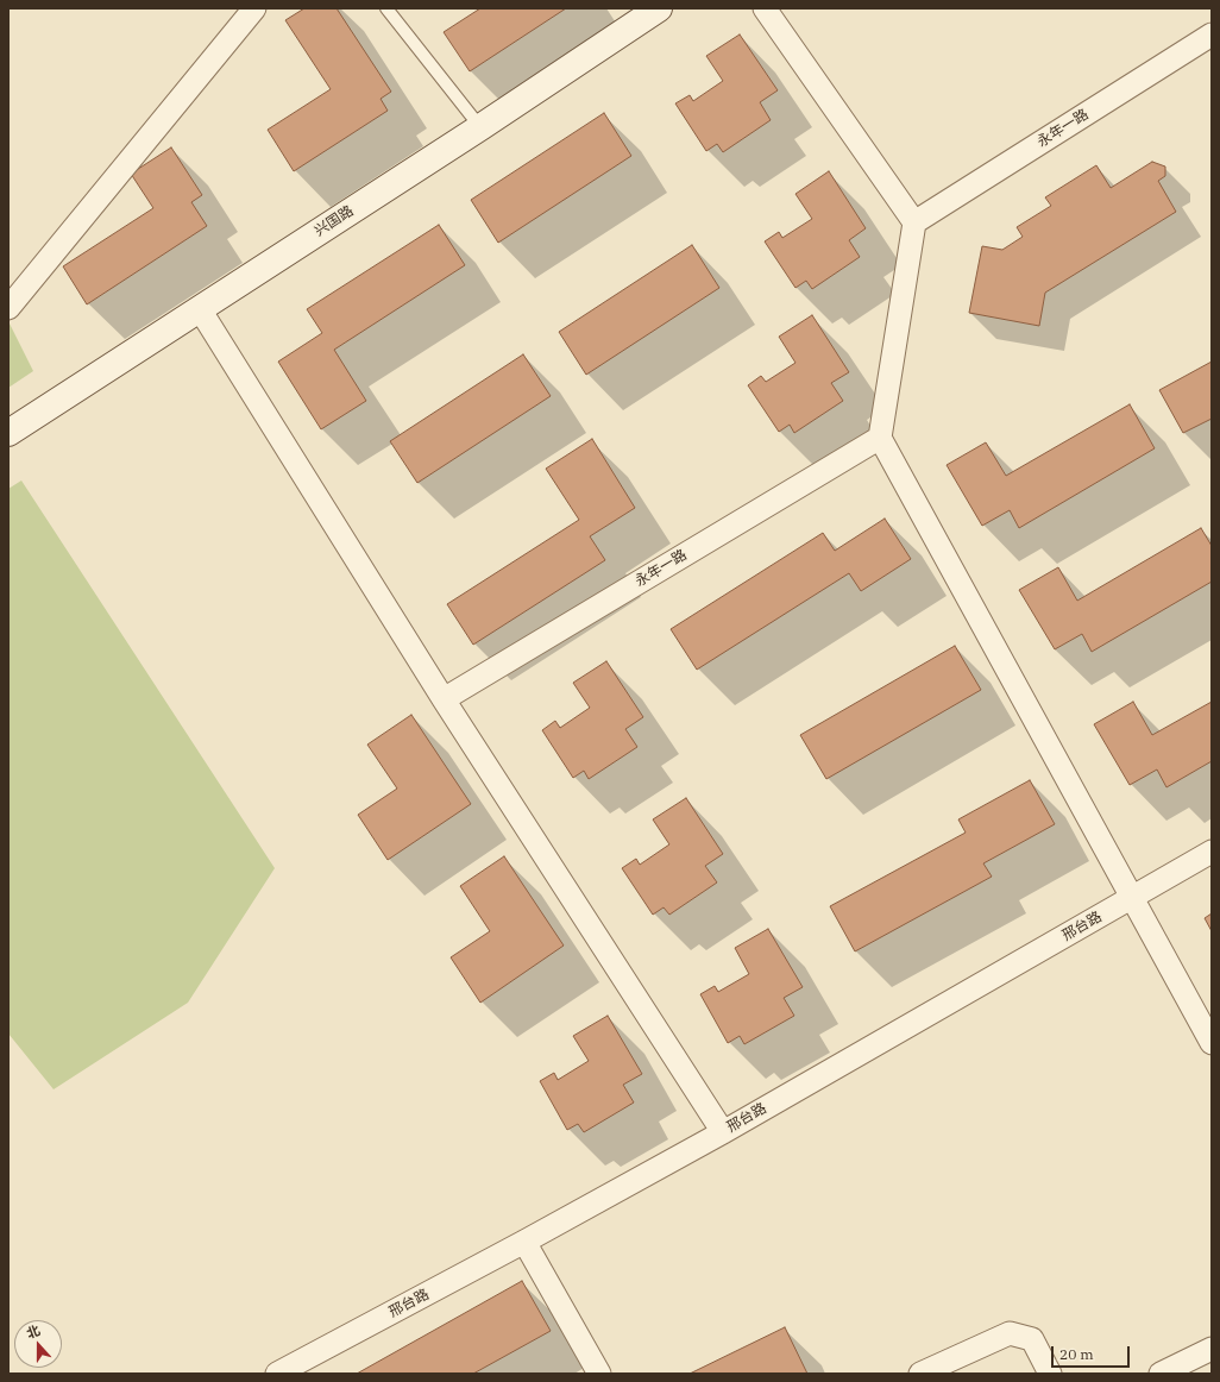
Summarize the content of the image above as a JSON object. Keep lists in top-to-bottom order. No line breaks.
{"streets":{"street":["永年一路","兴国路","邢台路"]},"scale_bar":"20 m","north":"top"}
